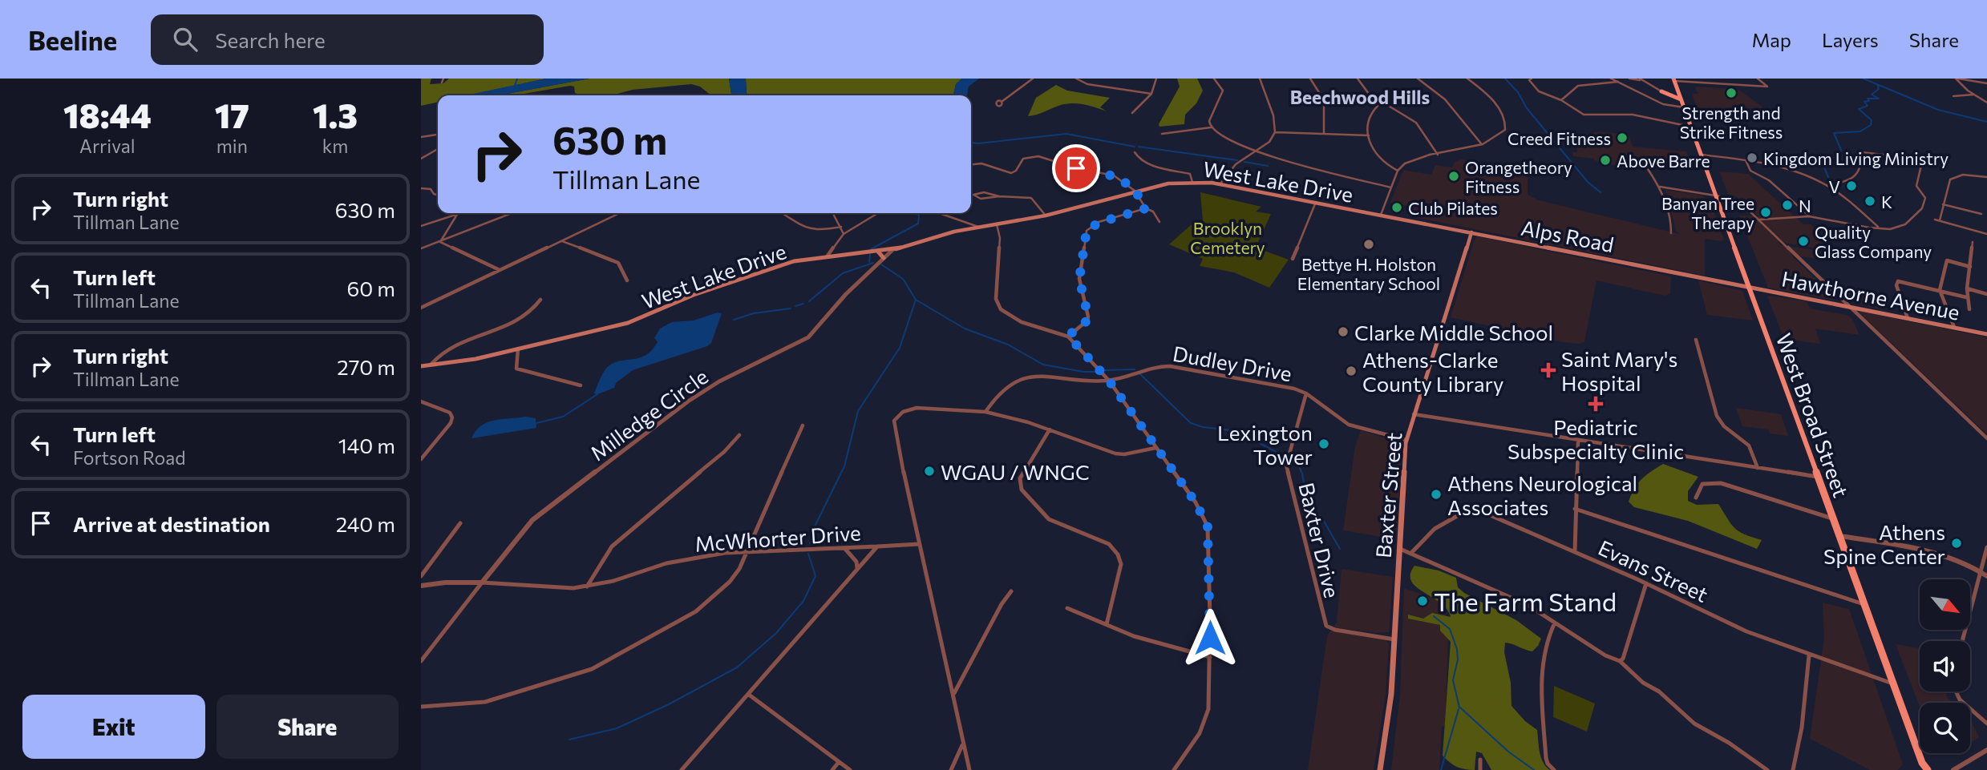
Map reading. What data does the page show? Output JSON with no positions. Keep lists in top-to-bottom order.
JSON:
{
  "streets": {
    "main road": [
      "West Lake Drive",
      "Alps Road",
      "Hawthorne Avenue",
      "West Broad Street",
      "Baxter Street"
    ],
    "street": [
      "Dudley Drive",
      "Milledge Circle",
      "McWhorter Drive",
      "Baxter Drive",
      "Evans Street"
    ]
  },
  "crossings": [
    ["West Lake Drive", "Alps Road"],
    ["West Lake Drive", "Milledge Circle"],
    ["Alps Road", "Hawthorne Avenue"],
    ["Alps Road", "West Broad Street"],
    ["Alps Road", "Baxter Street"],
    ["Hawthorne Avenue", "West Broad Street"],
    ["Dudley Drive", "Baxter Street"],
    ["Dudley Drive", "Baxter Drive"],
    ["Milledge Circle", "McWhorter Drive"],
    ["West Broad Street", "Evans Street"],
    ["Baxter Street", "Baxter Drive"]
  ],
  "districts": ["Beechwood Hills"],
  "parks": ["Brooklyn Cemetery"],
  "places": {
    "other": [
      "Strength and Strike Fitness",
      "Creed Fitness",
      "Kingdom Living Ministry",
      "Above Barre",
      "Orangetheory Fitness",
      "V",
      "K",
      "N",
      "Club Pilates",
      "Banyan Tree Therapy",
      "Quality Glass Company",
      "Bettye H. Holston Elementary School",
      "Clarke Middle School",
      "Athens-Clarke County Library",
      "Lexington Tower",
      "WGAU / WNGC",
      "Athens Neurological Associates",
      "Athens Spine Center",
      "The Farm Stand"
    ],
    "health": ["Saint Mary's Hospital", "Pediatric Subspecialty Clinic"]
  },
  "north": "bottom right",
  "page": {
    "header": "Beeline",
    "search": "Search here",
    "nav": ["Map", "Layers", "Share"],
    "eta": [
      "18:44",
      "Arrival",
      "17",
      "min",
      "1.3",
      "km"
    ],
    "turn": ["630 m", "Tillman Lane"],
    "list": [
      {
        "name": "Turn right",
        "note": "Tillman Lane",
        "value": "630 m"
      },
      {
        "name": "Turn left",
        "note": "Tillman Lane",
        "value": "60 m"
      },
      {
        "name": "Turn right",
        "note": "Tillman Lane",
        "value": "270 m"
      },
      {
        "name": "Turn left",
        "note": "Fortson Road",
        "value": "140 m"
      },
      {
        "name": "Arrive at destination",
        "value": "240 m"
      }
    ],
    "buttons": ["Exit", "Share"]
  }
}
